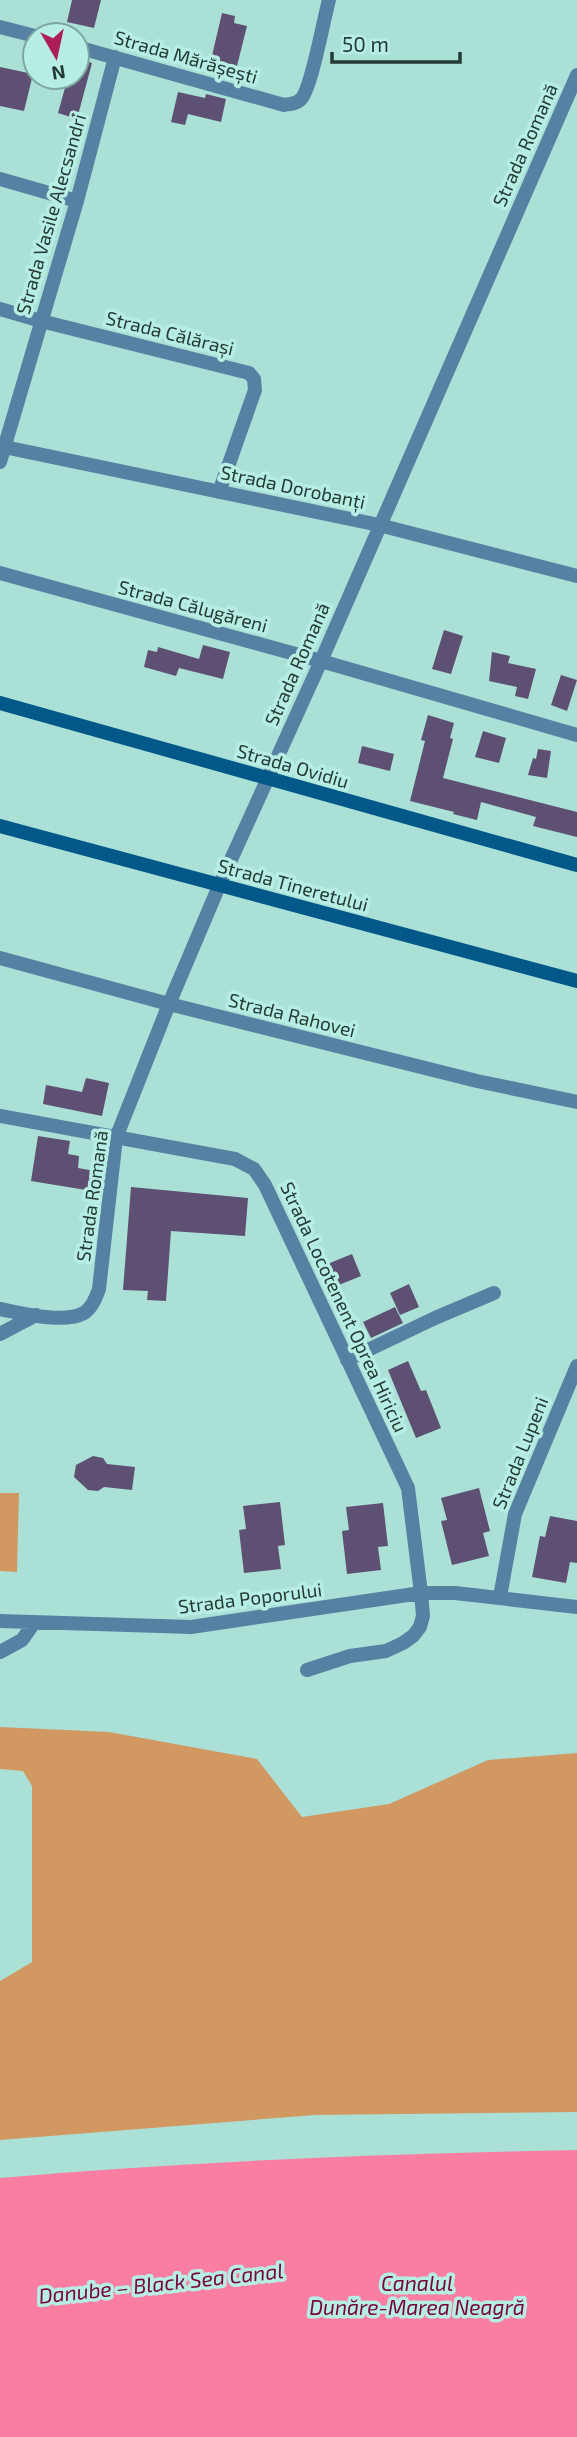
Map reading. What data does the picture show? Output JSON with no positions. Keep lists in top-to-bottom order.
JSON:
{
  "streets": {
    "main road": ["Strada Ovidiu", "Strada Tineretului"],
    "street": [
      "Strada Mărășești",
      "Strada Romană",
      "Strada Vasile Alecsandri",
      "Strada Călărași",
      "Strada Dorobanți",
      "Strada Călugăreni",
      "Strada Rahovei",
      "Strada Locotenent Oprea Hiriciu",
      "Strada Lupeni",
      "Strada Poporului"
    ]
  },
  "crossings": [
    ["Strada Mărășești", "Strada Vasile Alecsandri"],
    ["Strada Romană", "Strada Dorobanți"],
    ["Strada Romană", "Strada Călugăreni"],
    ["Strada Romană", "Strada Ovidiu"],
    ["Strada Romană", "Strada Tineretului"],
    ["Strada Romană", "Strada Rahovei"],
    ["Strada Romană", "Strada Locotenent Oprea Hiriciu"],
    ["Strada Vasile Alecsandri", "Strada Călărași"],
    ["Strada Vasile Alecsandri", "Strada Dorobanți"],
    ["Strada Călărași", "Strada Dorobanți"],
    ["Strada Locotenent Oprea Hiriciu", "Strada Poporului"],
    ["Strada Lupeni", "Strada Poporului"]
  ],
  "water": ["Danube – Black Sea Canal", "Canalul Dunăre-Marea Neagră"],
  "scale_bar": "50 m",
  "north": "bottom"
}
